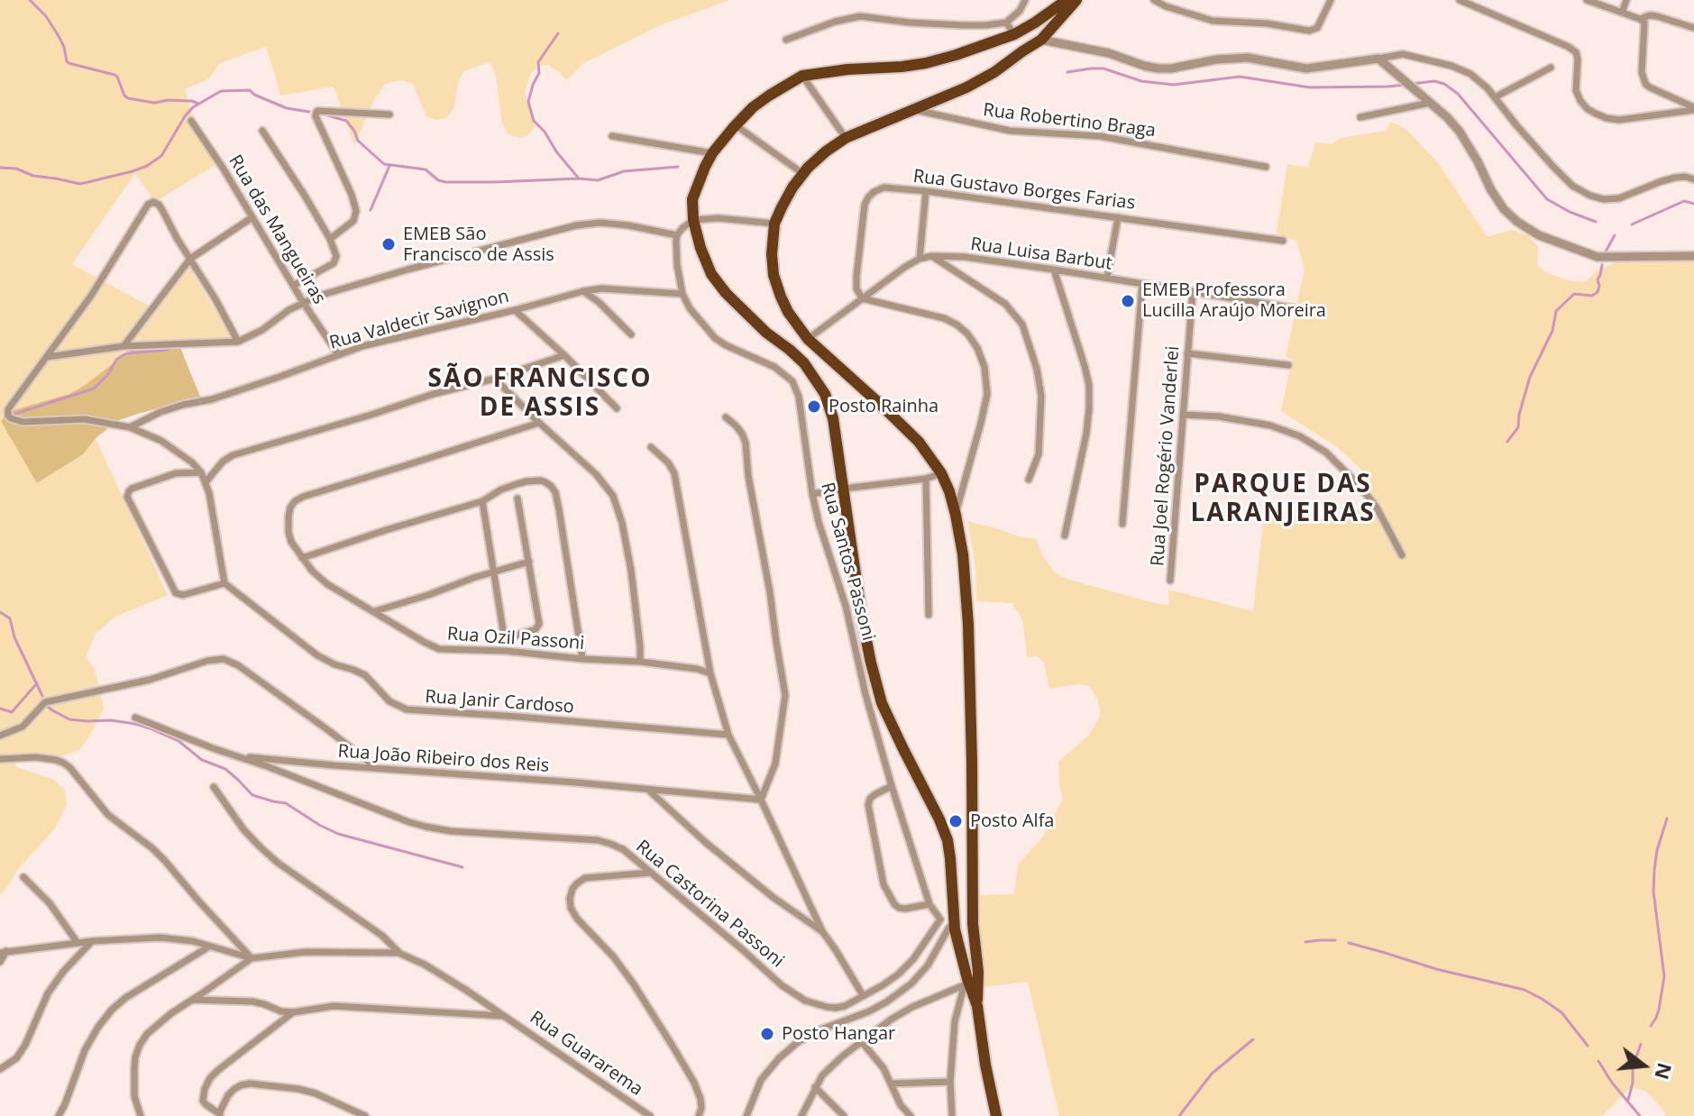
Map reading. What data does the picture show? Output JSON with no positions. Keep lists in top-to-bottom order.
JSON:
{
  "streets": {
    "street": [
      "Rua Robertino Braga",
      "Rua Gustavo Borges Farias",
      "Rua das Mangueiras",
      "Rua Luisa Barbut",
      "Rua Valdecir Savignon",
      "Rua Joel Rogério Vanderlei",
      "Rua Santos Passoni",
      "Rua Ozil Passoni",
      "Rua Janir Cardoso",
      "Rua João Ribeiro dos Reis",
      "Rua Castorina Passoni",
      "Rua Guararema"
    ]
  },
  "crossings": [
    ["Rua Gustavo Borges Farias", "Rua Luisa Barbut"],
    ["Rua das Mangueiras", "Rua Valdecir Savignon"],
    ["Rua Luisa Barbut", "Rua Joel Rogério Vanderlei"],
    ["Rua Valdecir Savignon", "Rua Santos Passoni"],
    ["Rua Santos Passoni", "Rua Castorina Passoni"],
    ["Rua João Ribeiro dos Reis", "Rua Castorina Passoni"]
  ],
  "districts": ["SÃO FRANCISCO DE ASSIS", "PARQUE DAS LARANJEIRAS"],
  "places": [
    "EMEB São Francisco de Assis",
    "EMEB Professora Lucilla Araújo Moreira",
    "Posto Rainha",
    "Posto Alfa",
    "Posto Hangar"
  ],
  "north": "right"
}
